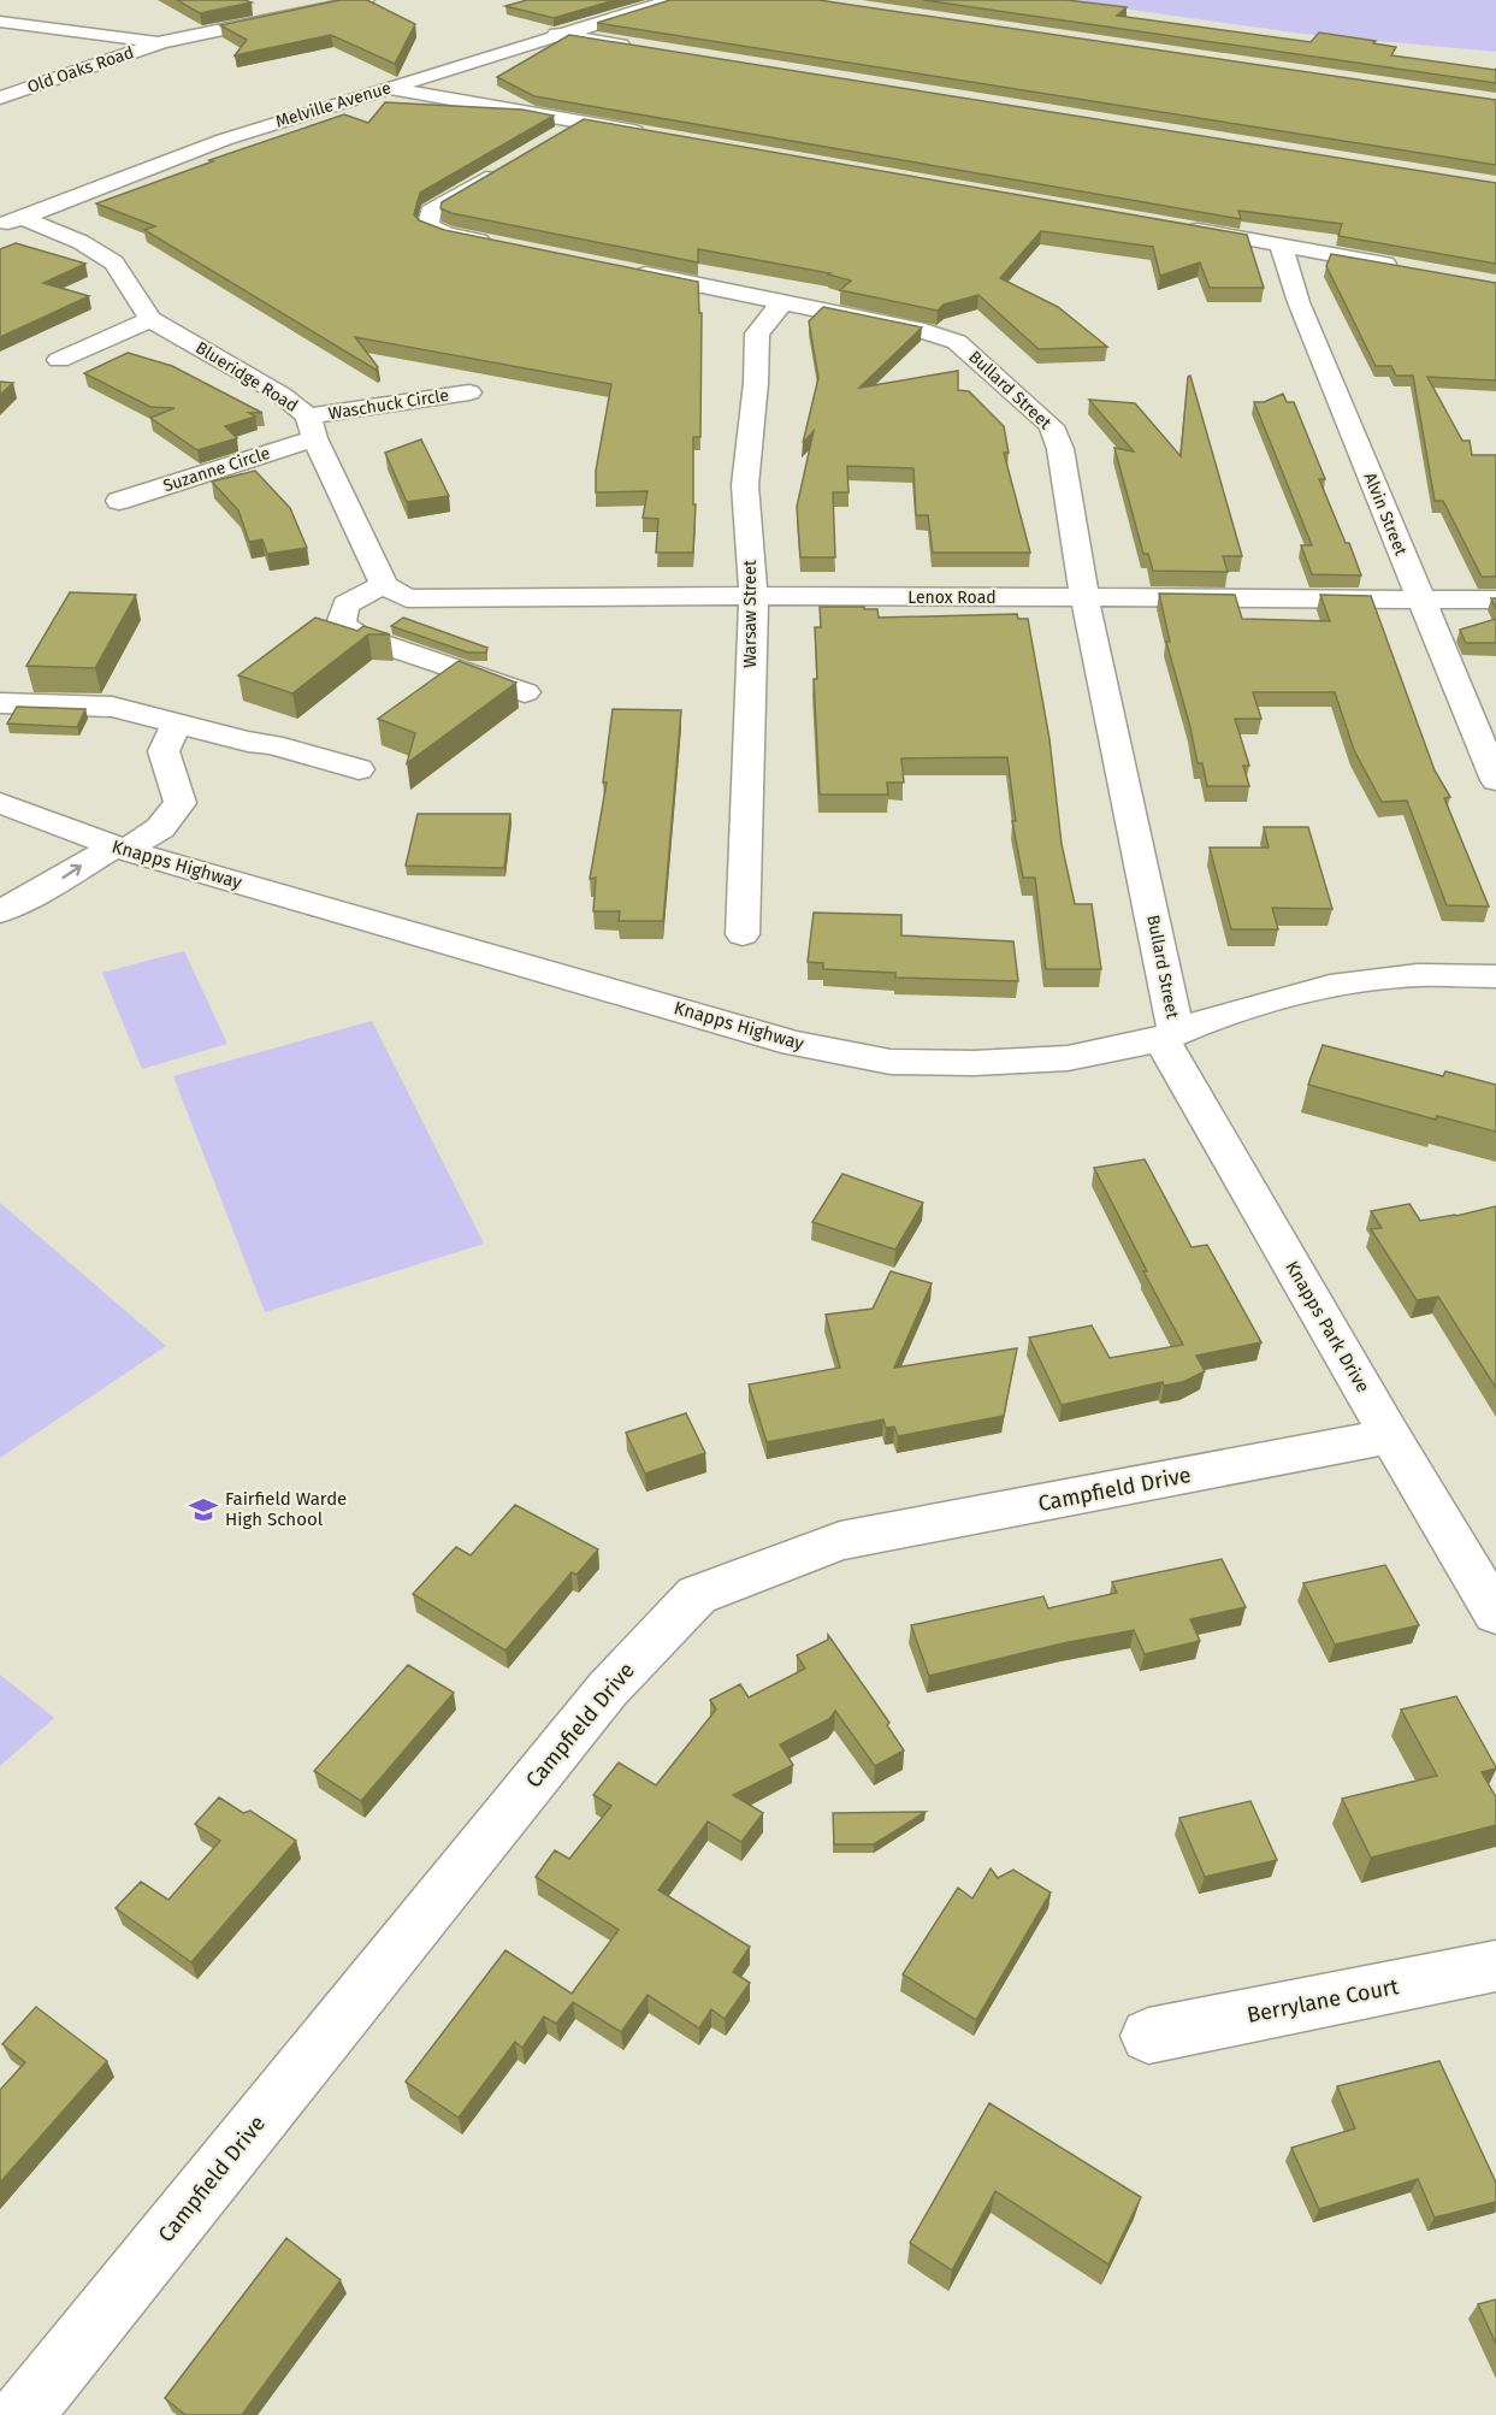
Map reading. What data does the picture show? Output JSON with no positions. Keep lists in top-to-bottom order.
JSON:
{
  "streets": {
    "street": [
      "Old Oaks Road",
      "Melville Avenue",
      "Blueridge Road",
      "Bullard Street",
      "Waschuck Circle",
      "Suzanne Circle",
      "Alvin Street",
      "Lenox Road",
      "Warsaw Street",
      "Knapps Highway",
      "Knapps Park Drive",
      "Campfield Drive",
      "Berrylane Court"
    ]
  },
  "crossings": [
    ["Melville Avenue", "Blueridge Road"],
    ["Blueridge Road", "Waschuck Circle"],
    ["Blueridge Road", "Suzanne Circle"],
    ["Blueridge Road", "Lenox Road"],
    ["Bullard Street", "Lenox Road"],
    ["Bullard Street", "Warsaw Street"],
    ["Bullard Street", "Knapps Highway"],
    ["Bullard Street", "Knapps Park Drive"],
    ["Waschuck Circle", "Suzanne Circle"],
    ["Alvin Street", "Lenox Road"],
    ["Lenox Road", "Warsaw Street"],
    ["Knapps Highway", "Knapps Park Drive"],
    ["Knapps Park Drive", "Campfield Drive"]
  ],
  "places": {
    "school or university": ["Fairfield Warde High School"]
  }
}
